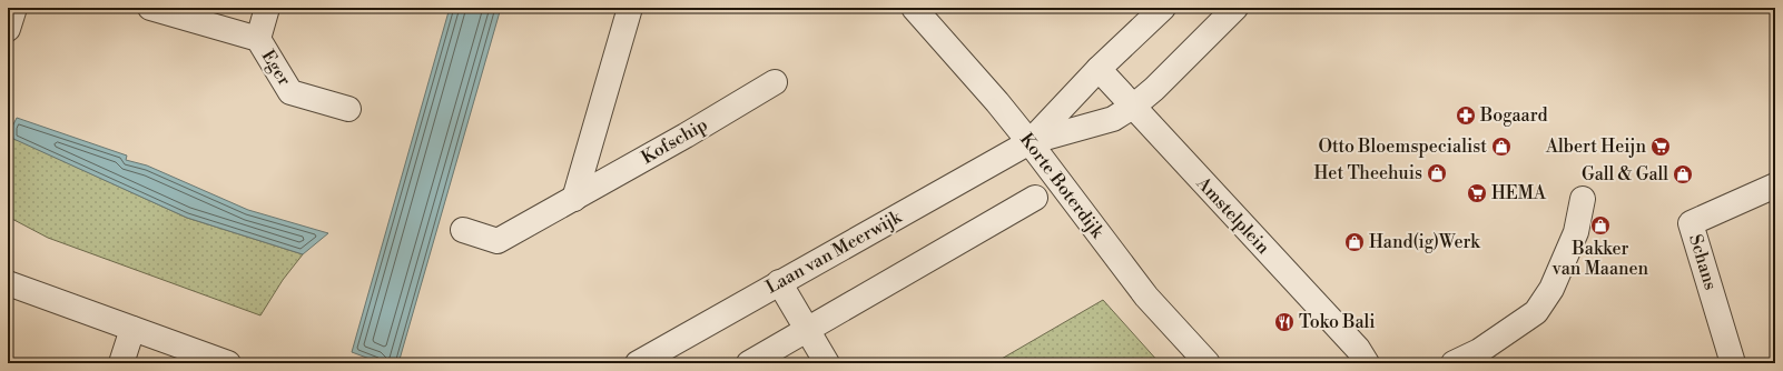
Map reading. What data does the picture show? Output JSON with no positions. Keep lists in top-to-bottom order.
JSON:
{
  "streets": {
    "street": [
      "Eger",
      "Kofschip",
      "Korte Boterdijk",
      "Amstelplein",
      "Laan van Meerwijk",
      "Schans"
    ]
  },
  "crossings": [
    ["Korte Boterdijk", "Laan van Meerwijk"],
    ["Amstelplein", "Laan van Meerwijk"]
  ],
  "places": {
    "pharmacy": ["Bogaard"],
    "shop": [
      "Otto Bloemspecialist",
      "Het Theehuis",
      "Gall & Gall",
      "Bakker van Maanen",
      "Hand(ig)Werk"
    ],
    "supermarket": ["Albert Heijn", "HEMA"],
    "restaurant": ["Toko Bali"]
  }
}
